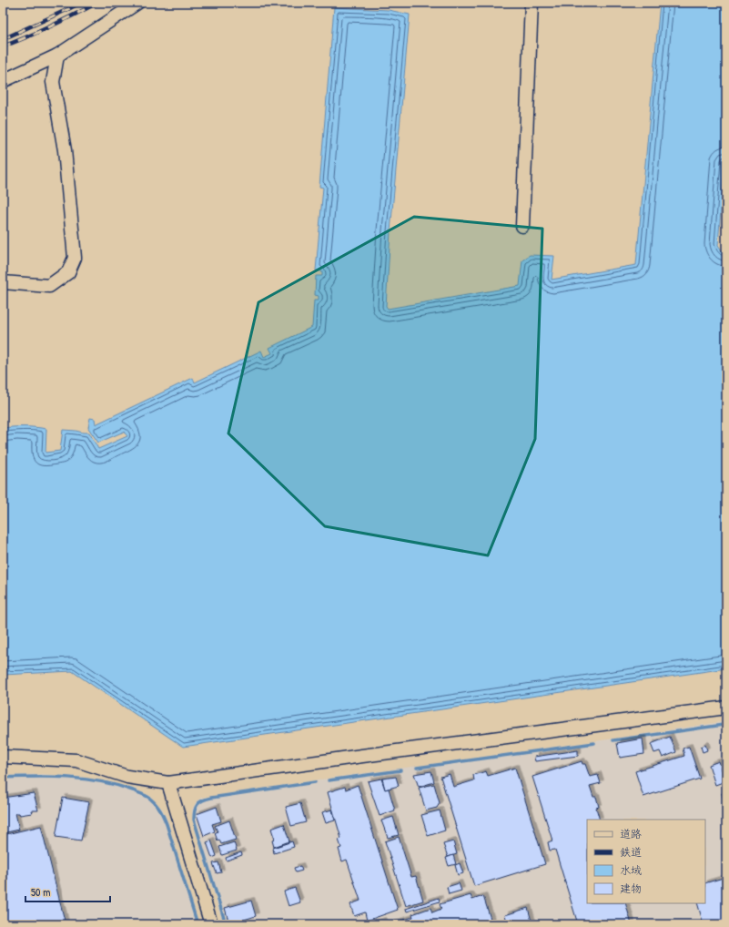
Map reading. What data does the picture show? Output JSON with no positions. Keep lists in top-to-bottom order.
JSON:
{
  "legend": [
    "道路",
    "鉄道",
    "水域",
    "建物"
  ],
  "scale_bar": "50 m"
}
